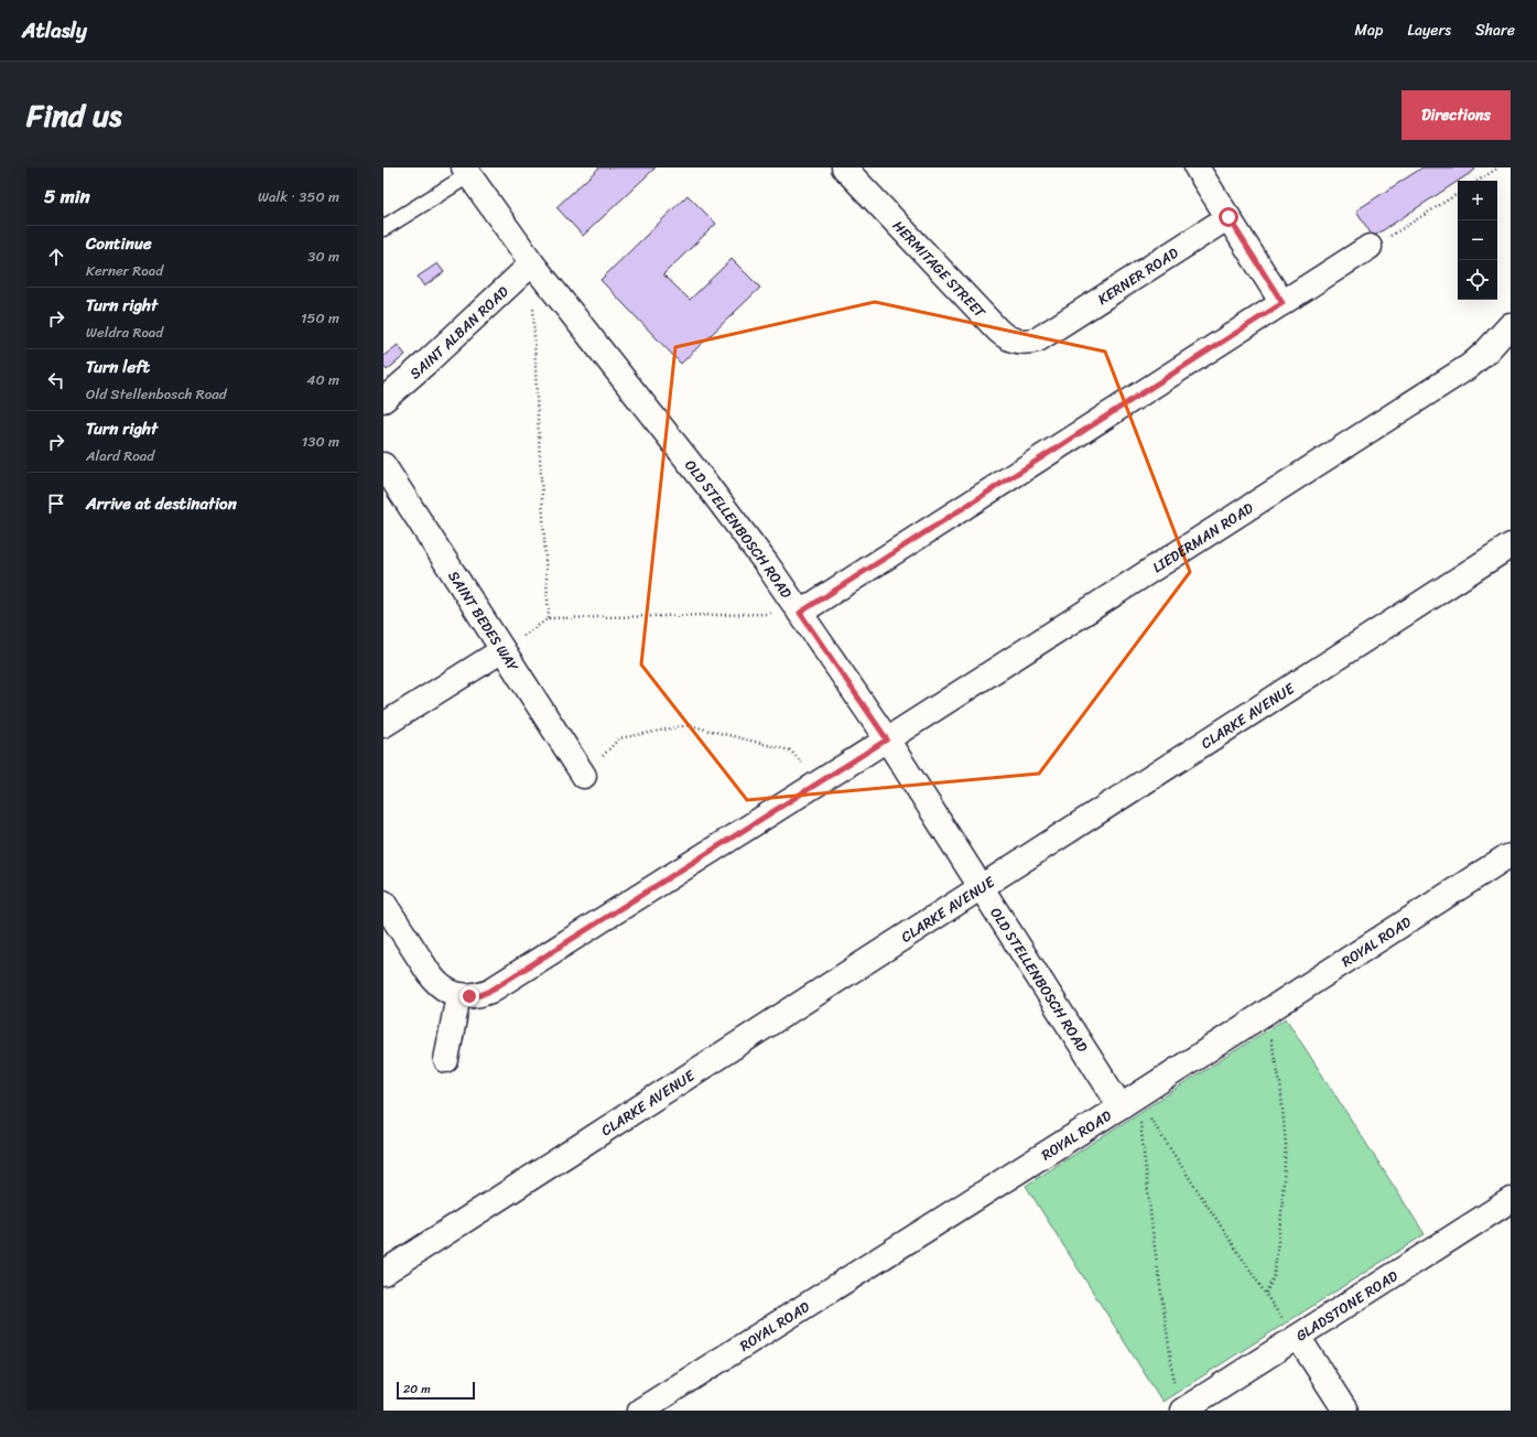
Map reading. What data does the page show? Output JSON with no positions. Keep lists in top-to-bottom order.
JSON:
{
  "streets": {
    "street": [
      "HERMITAGE STREET",
      "KERNER ROAD",
      "SAINT ALBAN ROAD",
      "OLD STELLENBOSCH ROAD",
      "LIEDERMAN ROAD",
      "SAINT BEDES WAY",
      "CLARKE AVENUE",
      "ROYAL ROAD",
      "GLADSTONE ROAD"
    ]
  },
  "crossings": [
    ["HERMITAGE STREET", "KERNER ROAD"],
    ["SAINT ALBAN ROAD", "OLD STELLENBOSCH ROAD"],
    ["OLD STELLENBOSCH ROAD", "LIEDERMAN ROAD"],
    ["OLD STELLENBOSCH ROAD", "CLARKE AVENUE"],
    ["OLD STELLENBOSCH ROAD", "ROYAL ROAD"]
  ],
  "scale_bar": "20 m",
  "page": {
    "header": "Atlasly",
    "nav": ["Map", "Layers", "Share"],
    "title": "Find us",
    "buttons": "Directions",
    "heading": ["5 min", "Walk · 350 m"],
    "map_buttons": ["+", "−"],
    "list": [
      ["Continue", "Kerner Road", "30 m"],
      ["Turn right", "Weldra Road", "150 m"],
      ["Turn left", "Old Stellenbosch Road", "40 m"],
      ["Turn right", "Alard Road", "130 m"],
      "Arrive at destination"
    ],
    "scale": "20 m"
  }
}
